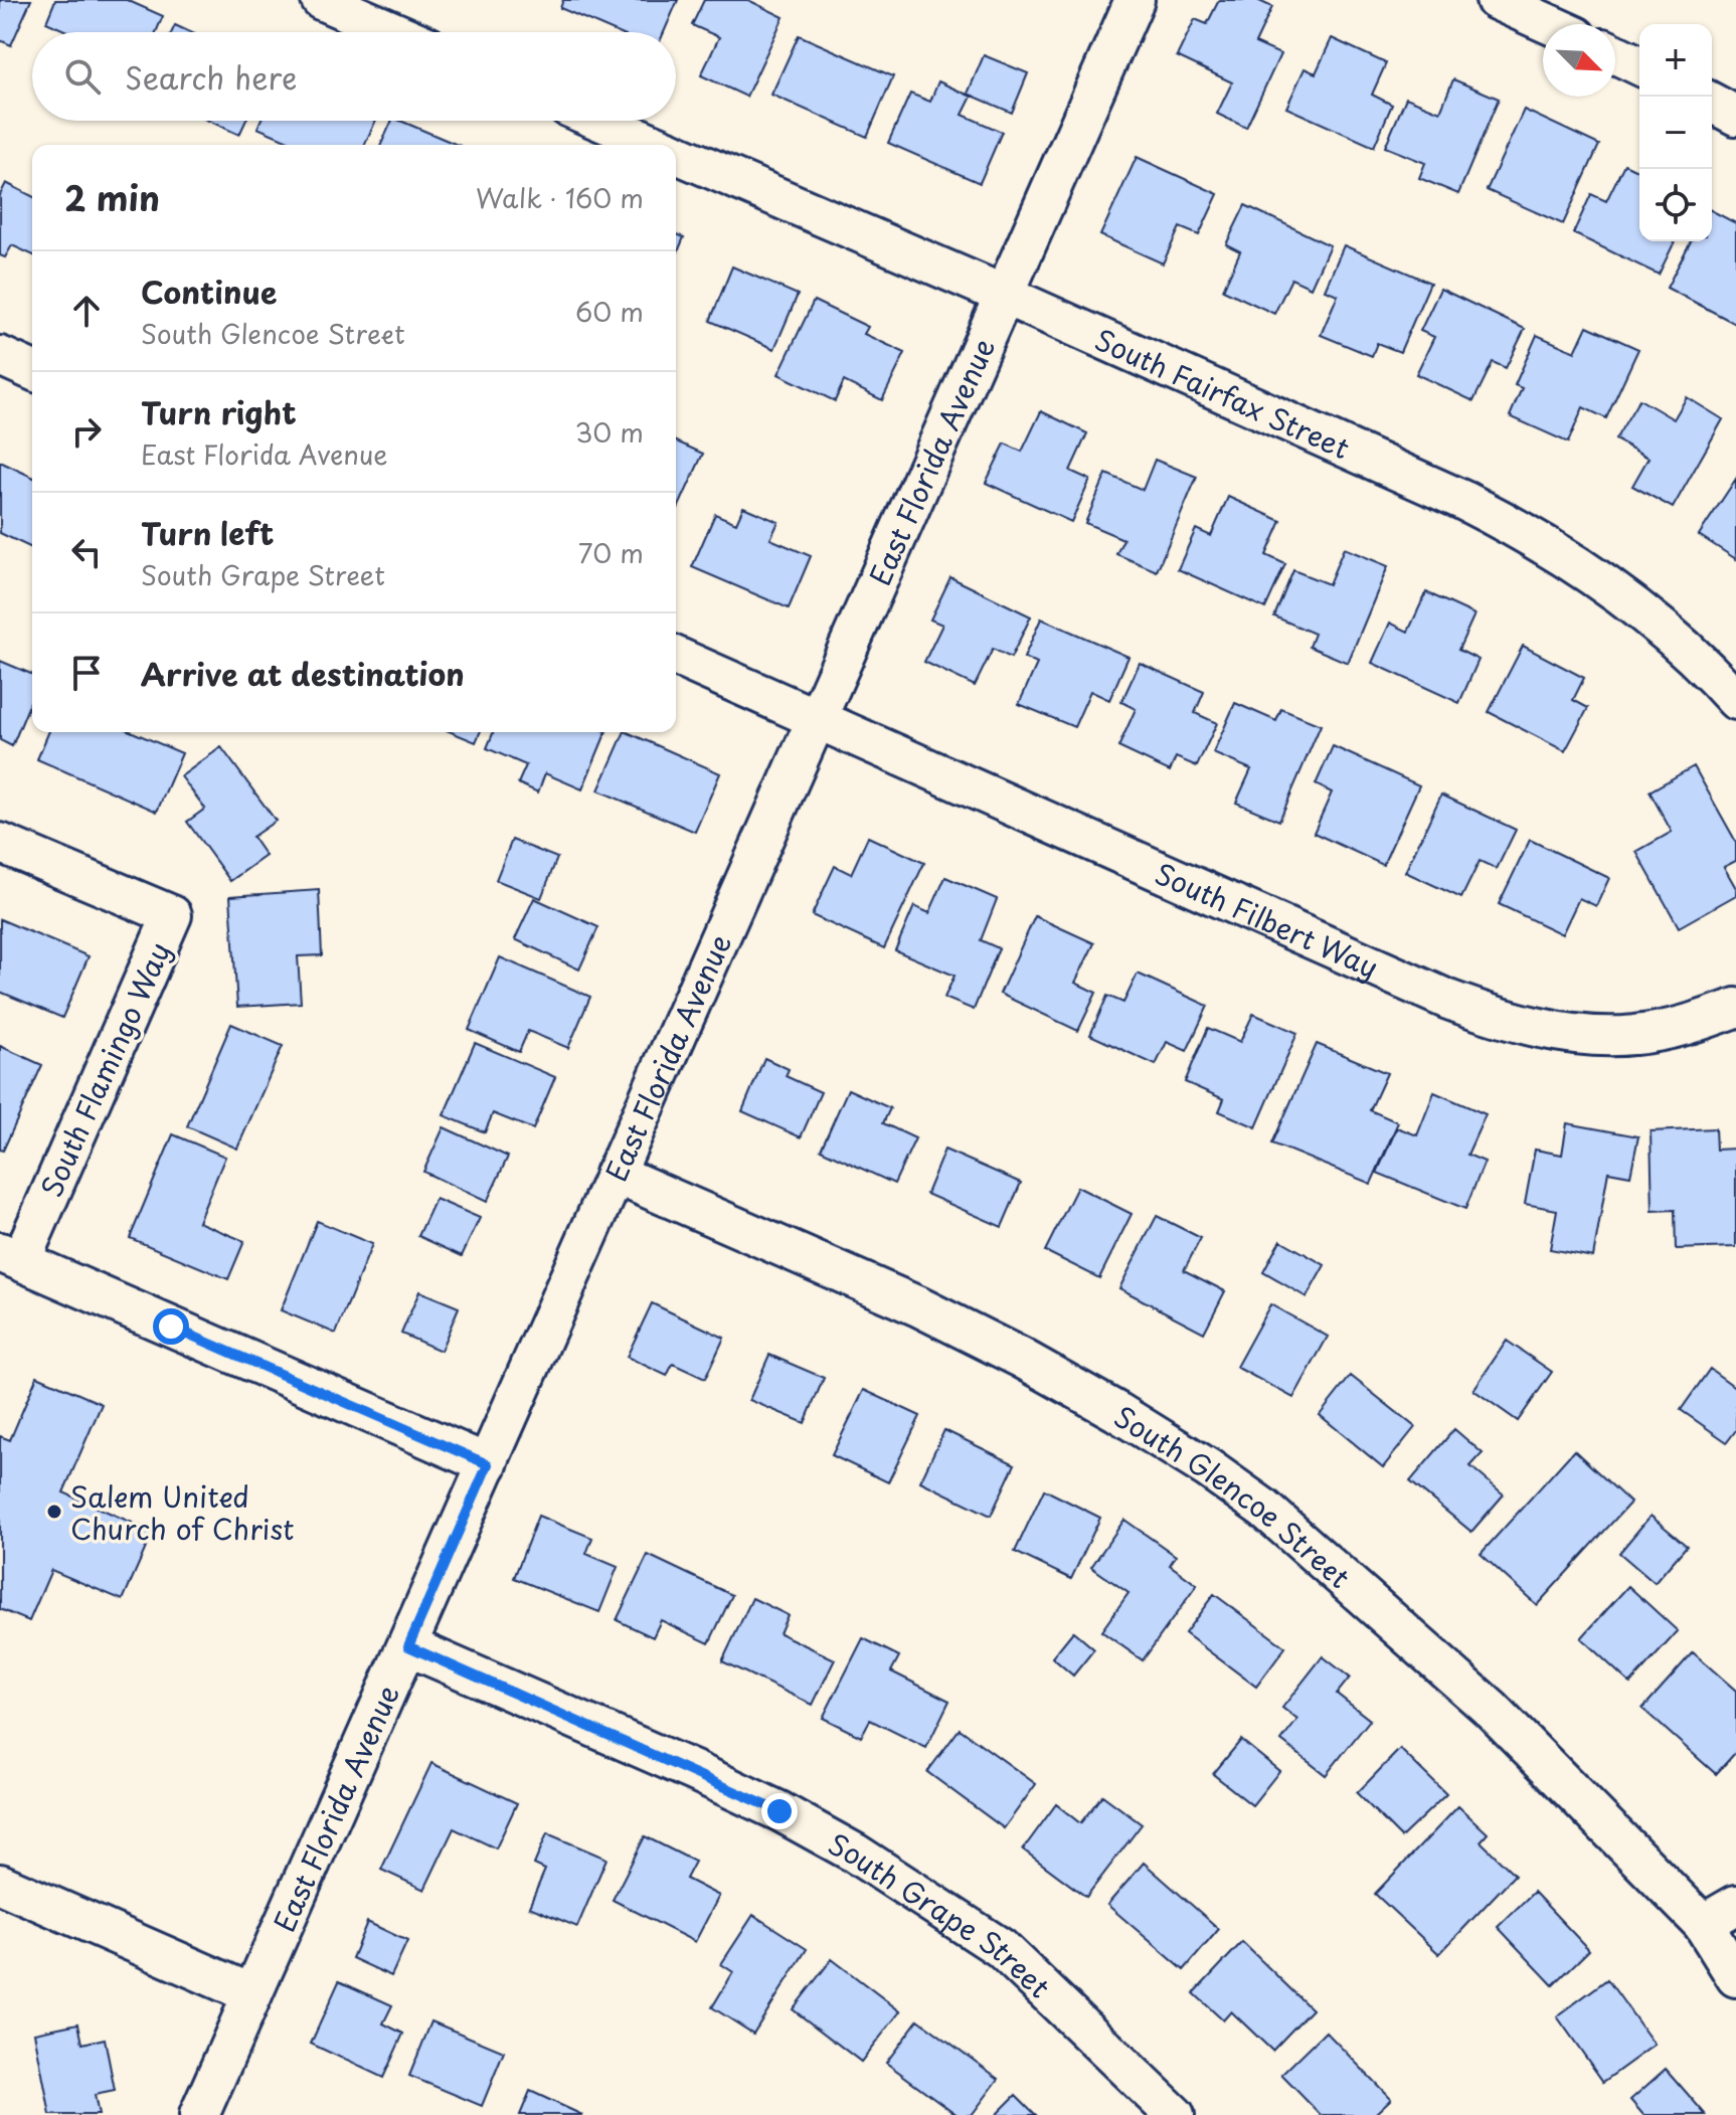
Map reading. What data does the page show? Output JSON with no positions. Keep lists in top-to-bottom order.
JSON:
{
  "streets": {
    "street": [
      "South Fairfax Street",
      "East Florida Avenue",
      "South Filbert Way",
      "South Flamingo Way",
      "South Glencoe Street",
      "South Grape Street"
    ]
  },
  "crossings": [
    ["South Fairfax Street", "East Florida Avenue"],
    ["East Florida Avenue", "South Filbert Way"],
    ["East Florida Avenue", "South Glencoe Street"],
    ["East Florida Avenue", "South Grape Street"]
  ],
  "places": ["Salem United Church of Christ"],
  "north": "bottom right",
  "page": {
    "map_buttons": ["+", "−"],
    "search": "Search here",
    "heading": ["2 min", "Walk · 160 m"],
    "list": [
      ["Continue", "South Glencoe Street", "60 m"],
      ["Turn right", "East Florida Avenue", "30 m"],
      ["Turn left", "South Grape Street", "70 m"],
      "Arrive at destination"
    ]
  }
}
